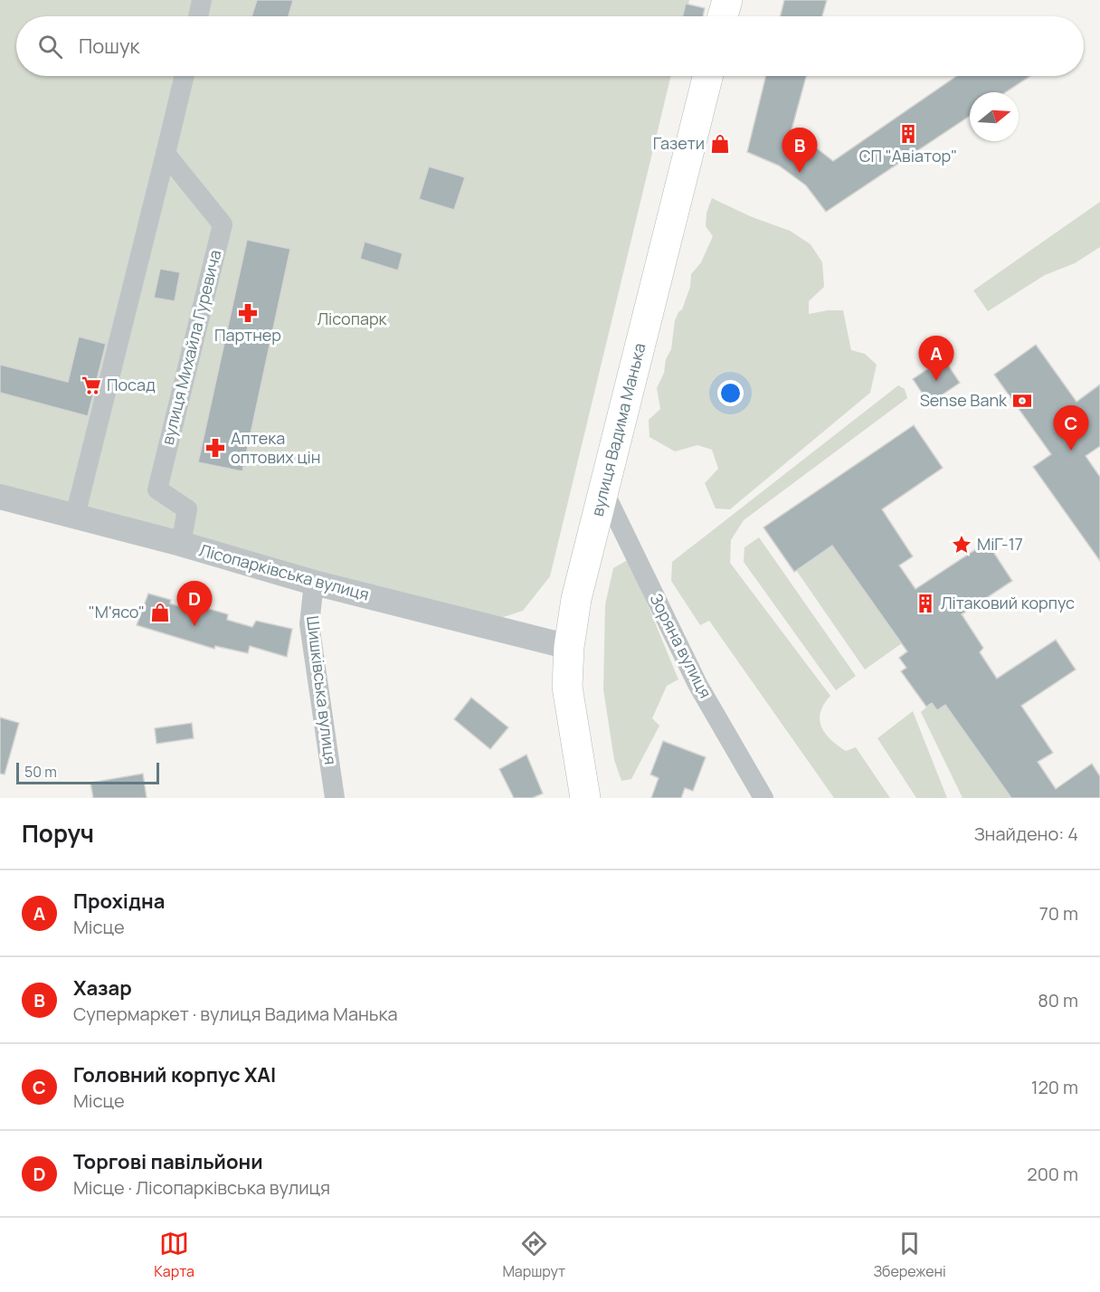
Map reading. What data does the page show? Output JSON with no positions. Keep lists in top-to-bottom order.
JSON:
{
  "streets": {
    "main road": ["вулиця Вадима Манька"],
    "street": [
      "вулиця Михайла Гуревича",
      "Лісопарківська вулиця",
      "Зоряна вулиця",
      "Шишківська вулиця"
    ]
  },
  "crossings": [
    ["вулиця Михайла Гуревича", "Лісопарківська вулиця"],
    ["вулиця Вадима Манька", "Лісопарківська вулиця"],
    ["вулиця Вадима Манька", "Зоряна вулиця"],
    ["Лісопарківська вулиця", "Шишківська вулиця"]
  ],
  "parks": ["Лісопарк"],
  "places": {
    "building": ["СП \"Авіатор\"", "Літаковий корпус"],
    "shop": ["Газети", "\"М'ясо\""],
    "pharmacy": ["Партнер", "Аптека оптових цін"],
    "supermarket": ["Посад"],
    "bank": ["Sense Bank"],
    "place": ["МіГ-17"]
  },
  "scale_bar": "50 m",
  "north": "right",
  "page": {
    "search": "Пошук",
    "pins": [
      "B",
      "A",
      "C",
      "D"
    ],
    "scale": "50 m",
    "heading": ["Поруч", "Знайдено: 4"],
    "list": [
      {
        "mark": "A",
        "name": "Прохідна",
        "note": "Місце",
        "value": "70 m"
      },
      {
        "mark": "B",
        "name": "Хазар",
        "note": "Супермаркет · вулиця Вадима Манька",
        "value": "80 m"
      },
      {
        "mark": "C",
        "name": "Головний корпус ХАІ",
        "note": "Місце",
        "value": "120 m"
      },
      {
        "mark": "D",
        "name": "Торгові павільйони",
        "note": "Місце · Лісопарківська вулиця",
        "value": "200 m"
      }
    ],
    "nav": ["Карта", "Маршрут", "Збережені"]
  }
}
